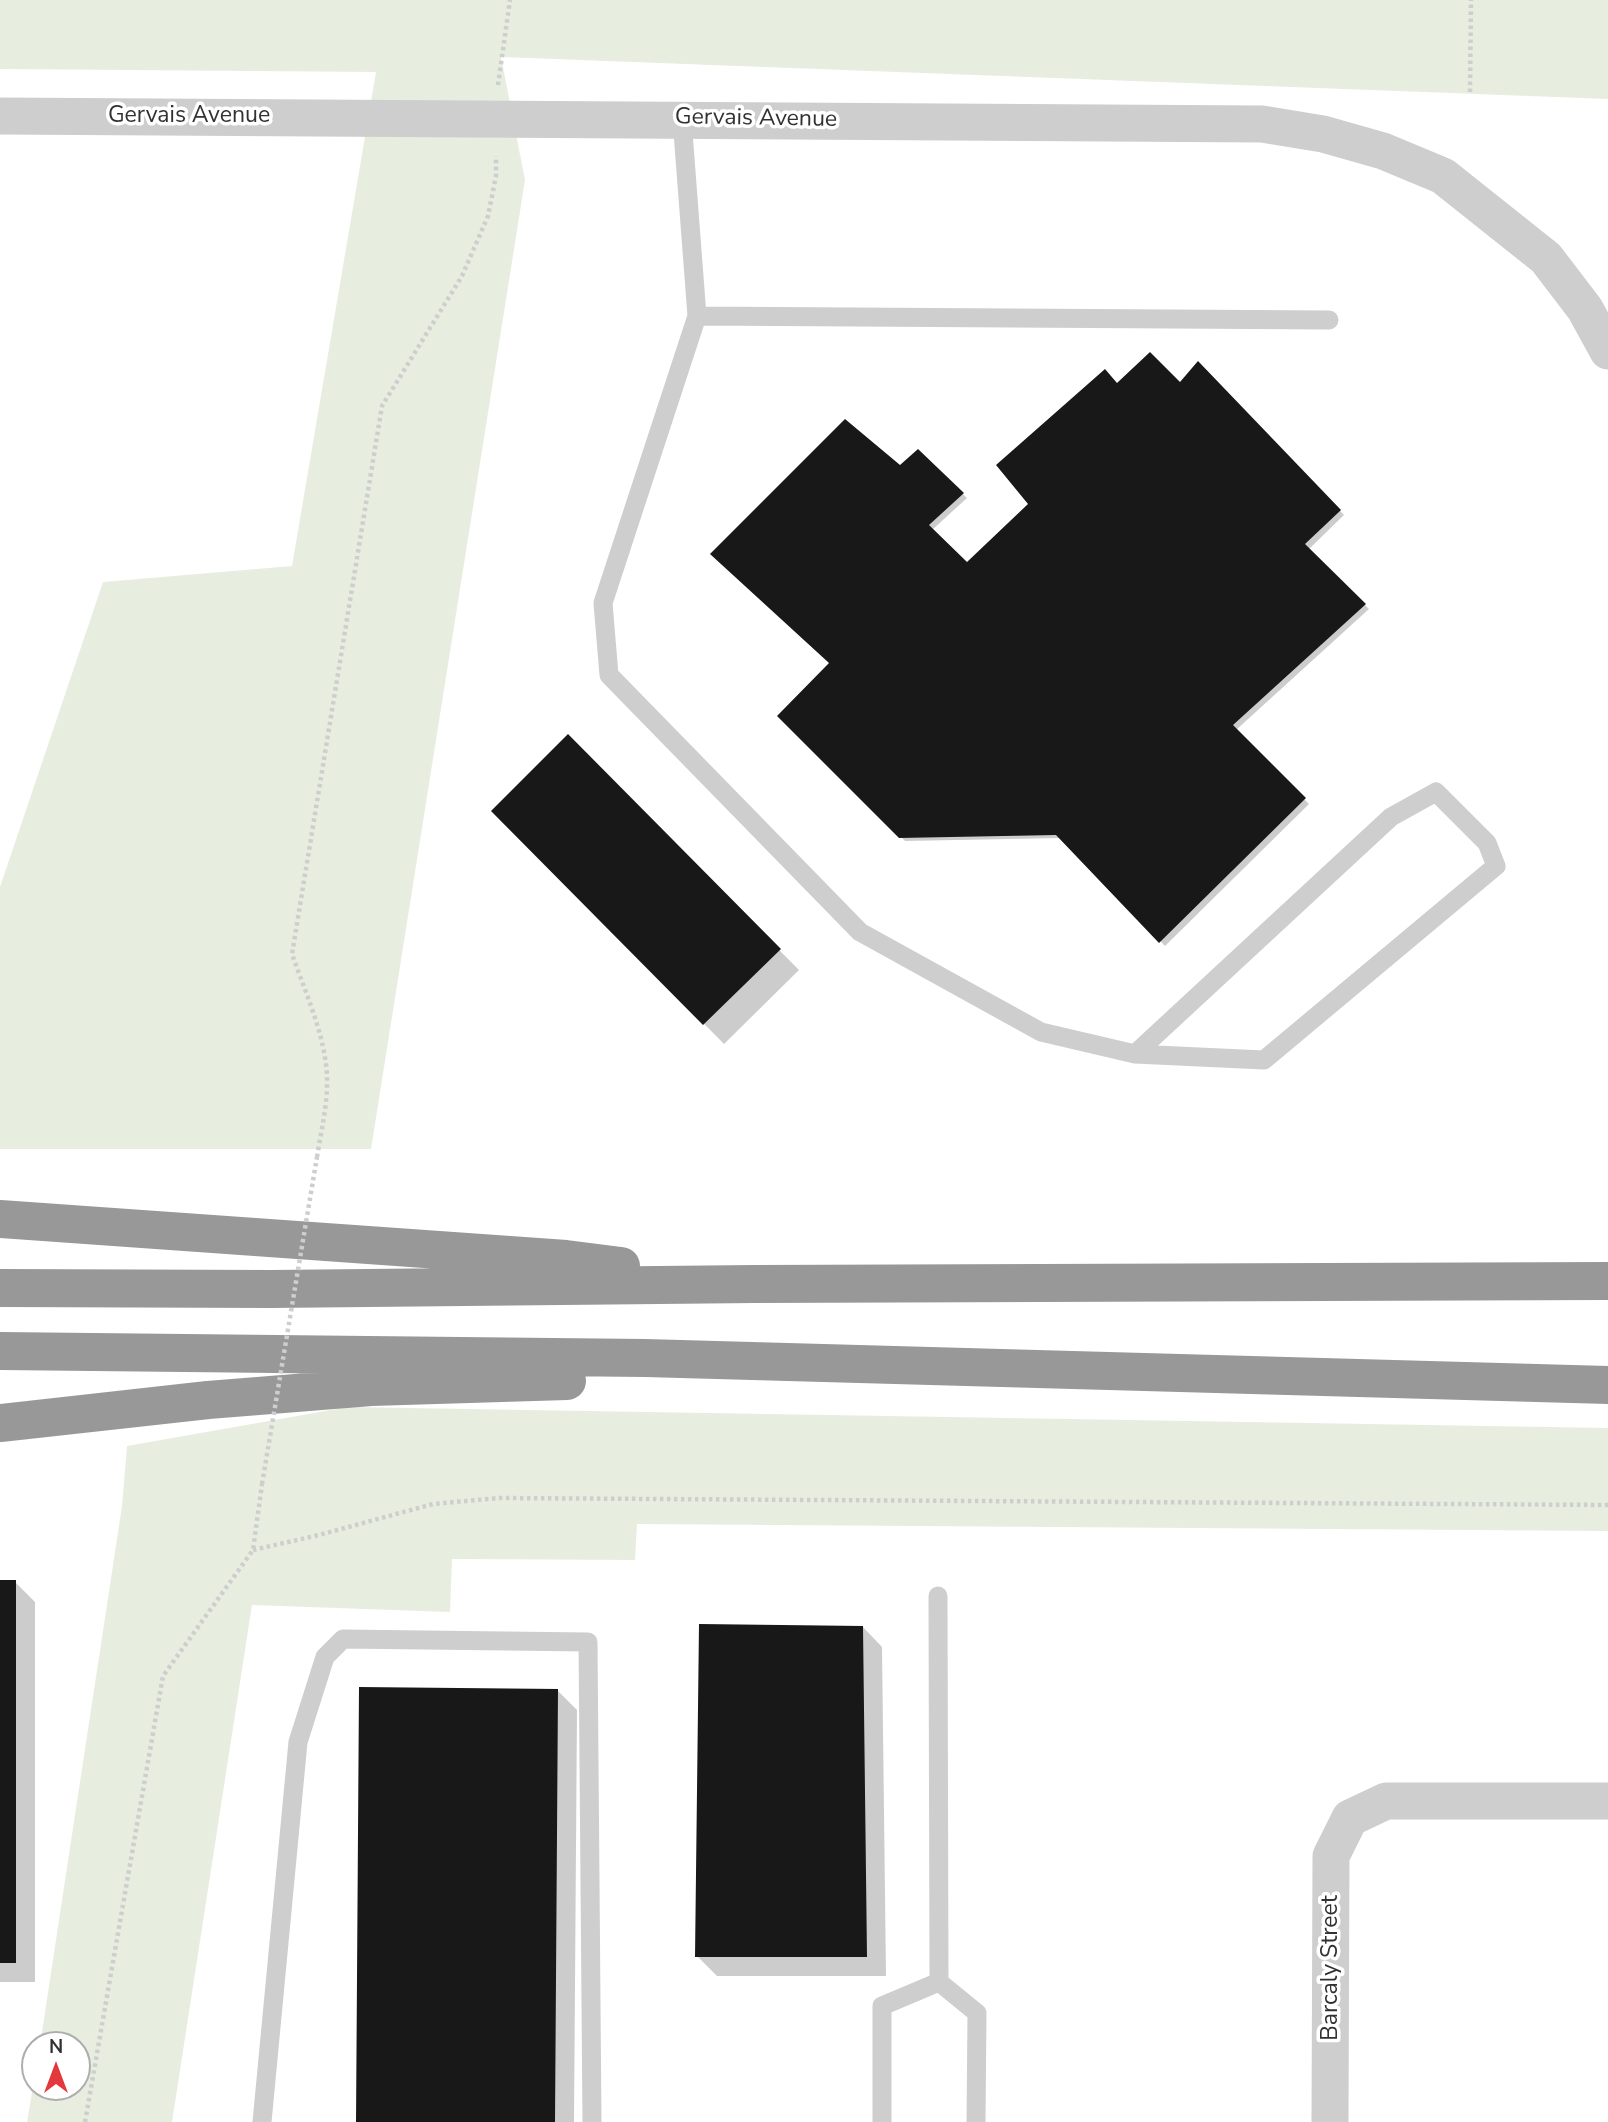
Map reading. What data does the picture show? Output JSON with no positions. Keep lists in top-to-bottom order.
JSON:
{
  "streets": {
    "street": ["Gervais Avenue", "Barcaly Street"]
  },
  "north": "top"
}
